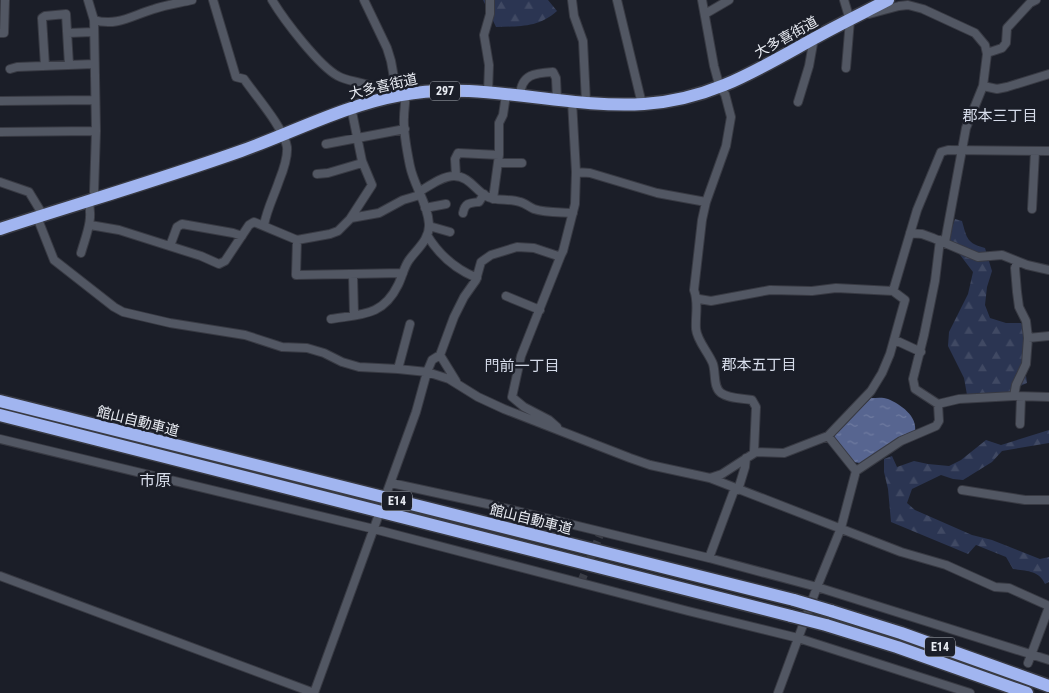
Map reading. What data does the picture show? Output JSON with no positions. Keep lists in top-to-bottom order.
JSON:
{
  "streets": {
    "highway": [
      "大多喜街道",
      "297",
      "館山自動車道",
      "E14"
    ]
  },
  "districts": [
    "郡本三丁目",
    "郡本五丁目",
    "門前一丁目",
    "市原"
  ]
}
